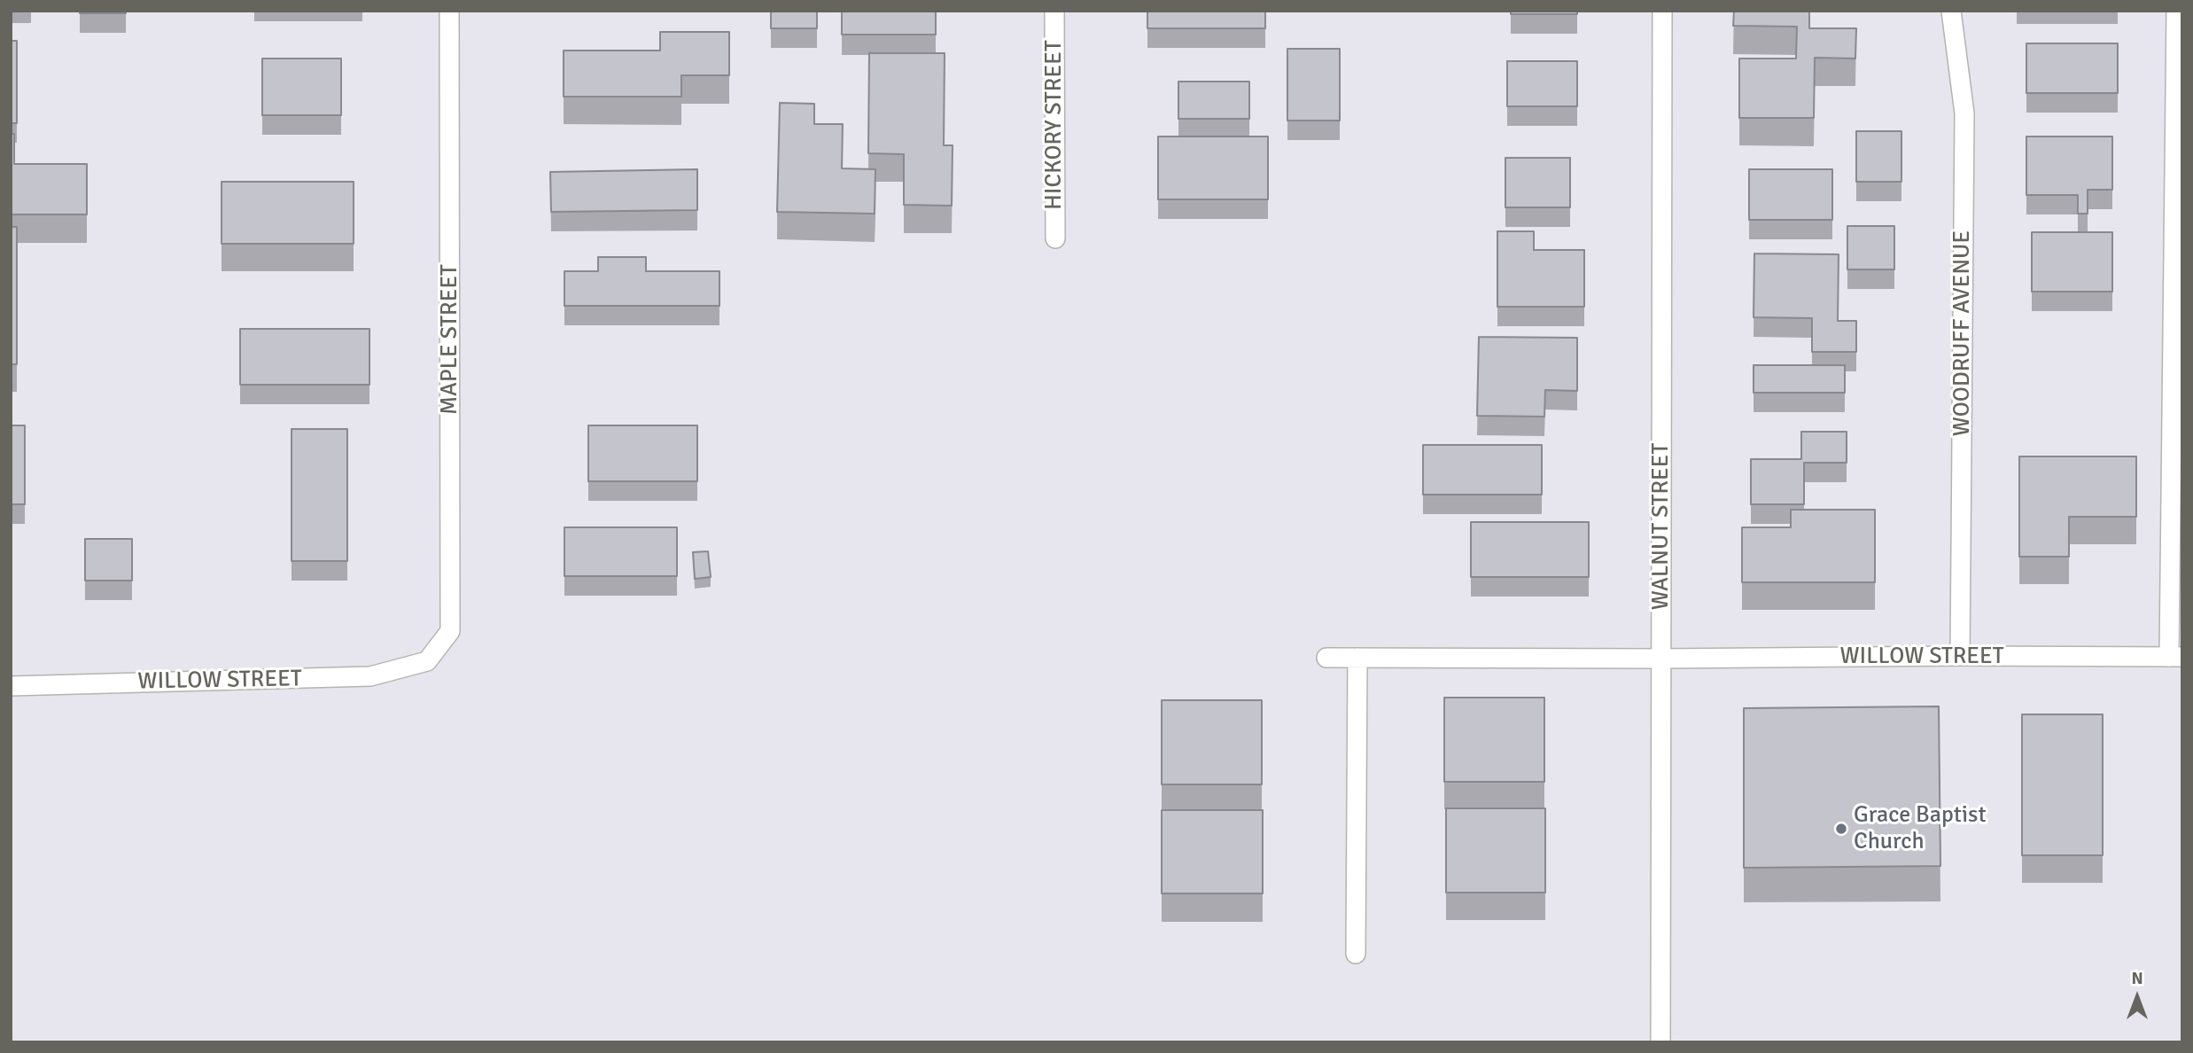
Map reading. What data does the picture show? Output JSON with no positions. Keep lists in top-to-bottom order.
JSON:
{
  "streets": {
    "street": [
      "HICKORY STREET",
      "WOODRUFF AVENUE",
      "MAPLE STREET",
      "WALNUT STREET",
      "WILLOW STREET"
    ]
  },
  "crossings": [
    ["WOODRUFF AVENUE", "WILLOW STREET"],
    ["MAPLE STREET", "WILLOW STREET"],
    ["WALNUT STREET", "WILLOW STREET"]
  ],
  "places": ["Grace Baptist Church"],
  "north": "top"
}
